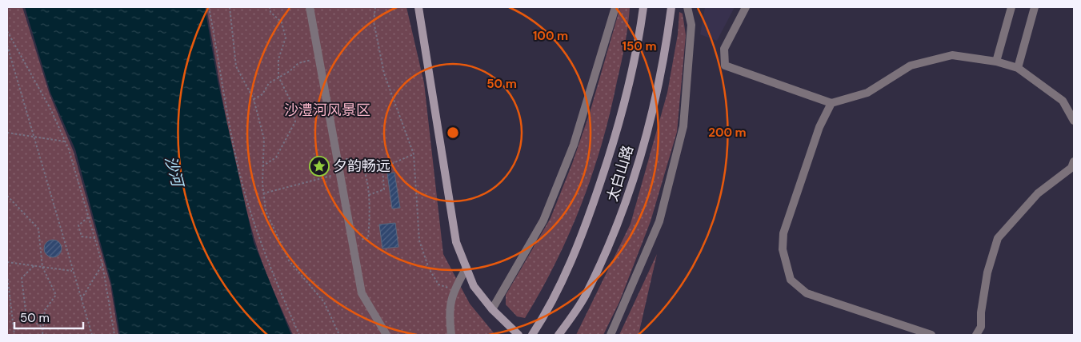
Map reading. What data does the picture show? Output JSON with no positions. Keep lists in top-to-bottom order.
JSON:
{
  "streets": {
    "main road": ["太白山路"]
  },
  "water": ["沙河"],
  "parks": ["沙澧河风景区"],
  "places": {
    "place": ["夕韵畅远"]
  },
  "scale_bar": "50 m",
  "rings": [
    "100 m",
    "150 m",
    "50 m",
    "200 m"
  ]
}
